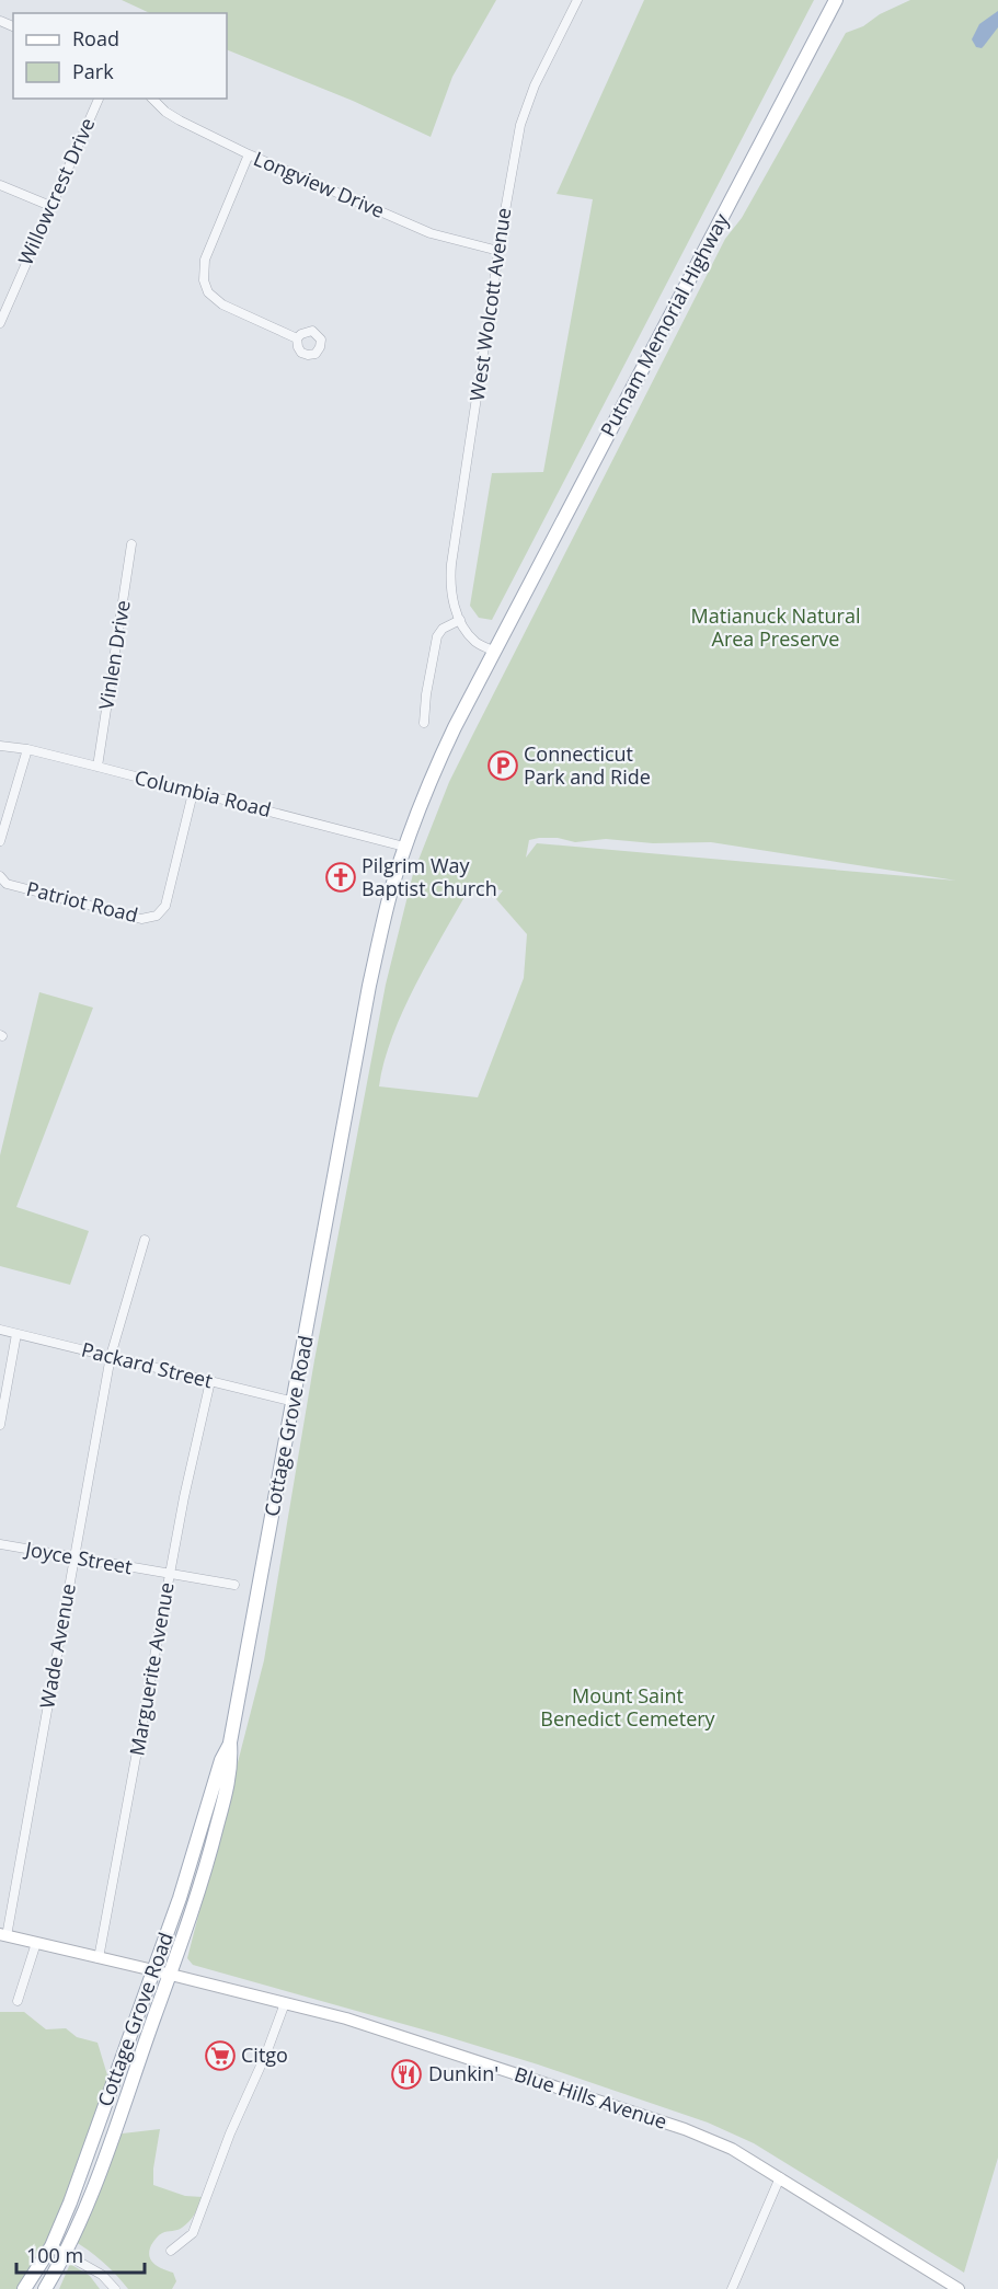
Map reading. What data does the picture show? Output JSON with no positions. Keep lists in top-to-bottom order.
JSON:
{
  "streets": {
    "main road": ["Putnam Memorial Highway", "Cottage Grove Road", "Blue Hills Avenue"],
    "street": [
      "Longview Drive",
      "Willowcrest Drive",
      "West Wolcott Avenue",
      "Vinlen Drive",
      "Columbia Road",
      "Patriot Road",
      "Packard Street",
      "Joyce Street",
      "Wade Avenue",
      "Marguerite Avenue"
    ]
  },
  "crossings": [
    ["Longview Drive", "West Wolcott Avenue"],
    ["West Wolcott Avenue", "Putnam Memorial Highway"],
    ["Vinlen Drive", "Columbia Road"],
    ["Columbia Road", "Patriot Road"],
    ["Columbia Road", "Cottage Grove Road"],
    ["Packard Street", "Cottage Grove Road"],
    ["Packard Street", "Wade Avenue"],
    ["Packard Street", "Marguerite Avenue"],
    ["Cottage Grove Road", "Blue Hills Avenue"],
    ["Joyce Street", "Wade Avenue"],
    ["Joyce Street", "Marguerite Avenue"],
    ["Wade Avenue", "Blue Hills Avenue"],
    ["Marguerite Avenue", "Blue Hills Avenue"]
  ],
  "parks": ["Matianuck Natural Area Preserve", "Mount Saint Benedict Cemetery"],
  "places": {
    "parking": ["Connecticut Park and Ride"],
    "church": ["Pilgrim Way Baptist Church"],
    "supermarket": ["Citgo"],
    "restaurant": ["Dunkin'"]
  },
  "legend": ["Road", "Park"],
  "scale_bar": "100 m"
}
